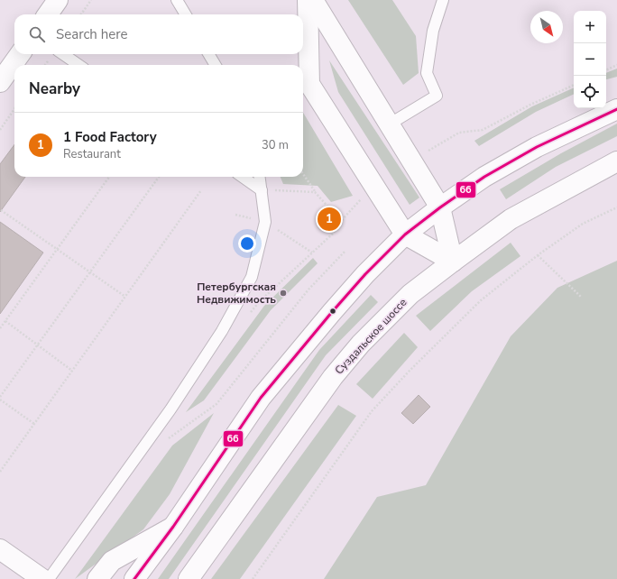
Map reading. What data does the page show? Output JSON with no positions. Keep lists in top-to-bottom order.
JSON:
{
  "streets": {
    "main road": ["Суздальское шоссе"]
  },
  "places": ["Петербургская Недвижимость"],
  "lines": ["transit line 66"],
  "north": "bottom right",
  "page": {
    "map_buttons": ["+", "−"],
    "search": "Search here",
    "heading": "Nearby",
    "list": [
      {
        "mark": "1",
        "name": "1 Food Factory",
        "note": "Restaurant",
        "value": "30 m"
      }
    ],
    "pins": "1"
  }
}
